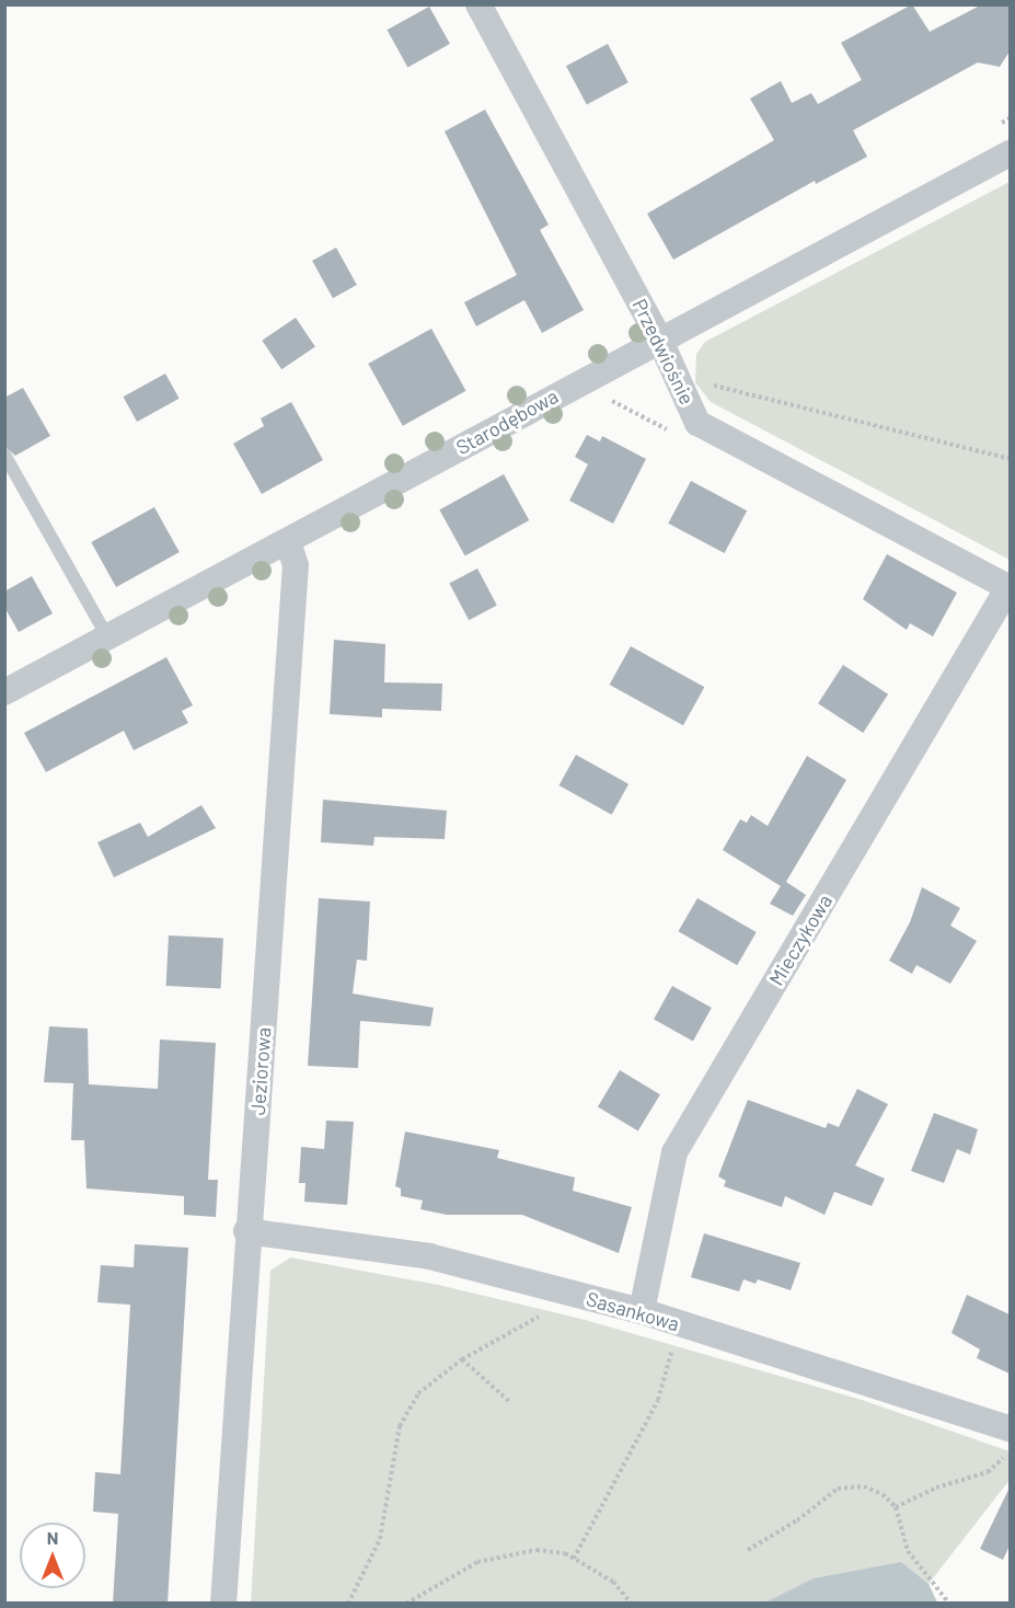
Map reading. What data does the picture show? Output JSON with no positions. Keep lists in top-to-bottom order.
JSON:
{
  "streets": {
    "street": [
      "Przedwiośnie",
      "Starodębowa",
      "Mieczykowa",
      "Jeziorowa",
      "Sasankowa"
    ]
  },
  "crossings": [
    ["Przedwiośnie", "Starodębowa"],
    ["Przedwiośnie", "Mieczykowa"],
    ["Starodębowa", "Jeziorowa"],
    ["Mieczykowa", "Sasankowa"],
    ["Jeziorowa", "Sasankowa"]
  ],
  "north": "top"
}
